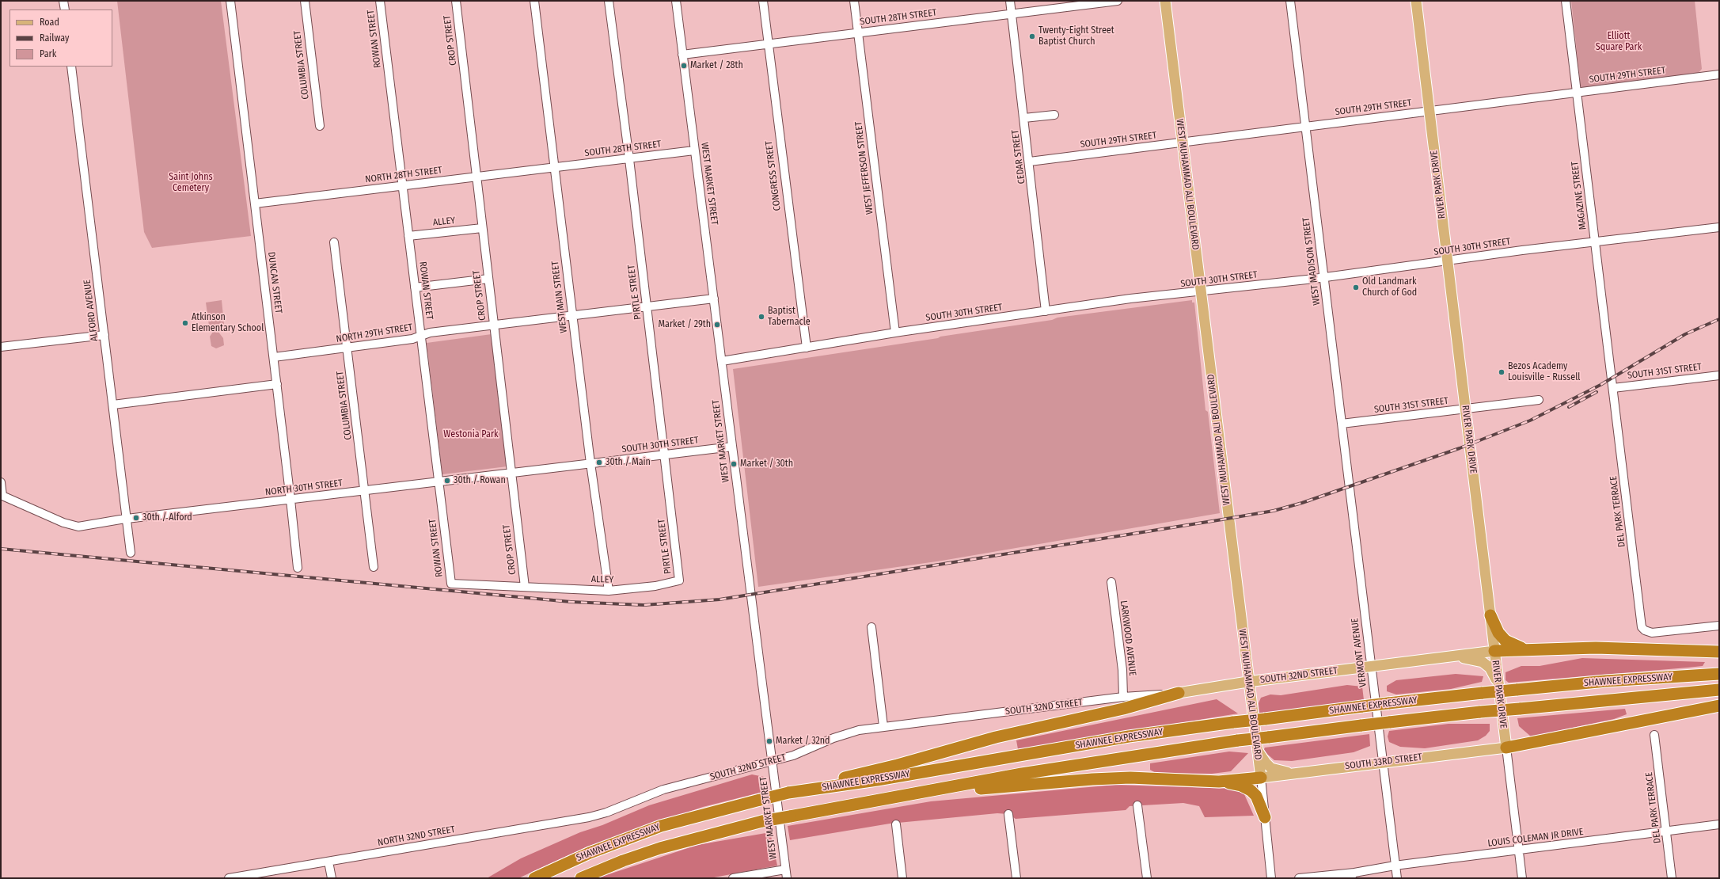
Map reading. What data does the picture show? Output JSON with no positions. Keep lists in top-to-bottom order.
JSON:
{
  "streets": {
    "highway": ["SHAWNEE EXPRESSWAY"],
    "main road": [
      "WEST MUHAMMAD ALI BOULEVARD",
      "RIVER PARK DRIVE",
      "SOUTH 32ND STREET",
      "SOUTH 33RD STREET"
    ],
    "street": [
      "SOUTH 28TH STREET",
      "ROWAN STREET",
      "CROP STREET",
      "COLUMBIA STREET",
      "SOUTH 29TH STREET",
      "CEDAR STREET",
      "WEST JEFFERSON STREET",
      "NORTH 28TH STREET",
      "CONGRESS STREET",
      "WEST MARKET STREET",
      "MAGAZINE STREET",
      "ALLEY",
      "SOUTH 30TH STREET",
      "WEST MADISON STREET",
      "DUNCAN STREET",
      "PIRTLE STREET",
      "WEST MAIN STREET",
      "ALFORD AVENUE",
      "NORTH 29TH STREET",
      "SOUTH 31ST STREET",
      "NORTH 30TH STREET",
      "DEL PARK TERRACE",
      "LARKWOOD AVENUE",
      "VERMONT AVENUE",
      "NORTH 32ND STREET",
      "LOUIS COLEMAN JR DRIVE"
    ]
  },
  "crossings": [
    ["SOUTH 28TH STREET", "CEDAR STREET"],
    ["SOUTH 28TH STREET", "WEST JEFFERSON STREET"],
    ["SOUTH 28TH STREET", "NORTH 28TH STREET"],
    ["SOUTH 28TH STREET", "CONGRESS STREET"],
    ["SOUTH 28TH STREET", "WEST MARKET STREET"],
    ["SOUTH 28TH STREET", "PIRTLE STREET"],
    ["SOUTH 28TH STREET", "WEST MAIN STREET"],
    ["ROWAN STREET", "NORTH 28TH STREET"],
    ["ROWAN STREET", "ALLEY"],
    ["ROWAN STREET", "NORTH 29TH STREET"],
    ["ROWAN STREET", "NORTH 30TH STREET"],
    ["CROP STREET", "NORTH 28TH STREET"],
    ["CROP STREET", "ALLEY"],
    ["CROP STREET", "NORTH 29TH STREET"],
    ["CROP STREET", "NORTH 30TH STREET"],
    ["COLUMBIA STREET", "NORTH 29TH STREET"],
    ["COLUMBIA STREET", "NORTH 30TH STREET"],
    ["SOUTH 29TH STREET", "CEDAR STREET"],
    ["SOUTH 29TH STREET", "WEST MUHAMMAD ALI BOULEVARD"],
    ["SOUTH 29TH STREET", "RIVER PARK DRIVE"],
    ["SOUTH 29TH STREET", "MAGAZINE STREET"],
    ["SOUTH 29TH STREET", "WEST MADISON STREET"],
    ["CEDAR STREET", "SOUTH 30TH STREET"],
    ["WEST JEFFERSON STREET", "SOUTH 30TH STREET"],
    ["NORTH 28TH STREET", "DUNCAN STREET"],
    ["NORTH 28TH STREET", "WEST MAIN STREET"],
    ["CONGRESS STREET", "SOUTH 30TH STREET"],
    ["WEST MARKET STREET", "SOUTH 30TH STREET"],
    ["WEST MARKET STREET", "SOUTH 32ND STREET"],
    ["WEST MUHAMMAD ALI BOULEVARD", "SOUTH 30TH STREET"],
    ["WEST MUHAMMAD ALI BOULEVARD", "SOUTH 32ND STREET"],
    ["WEST MUHAMMAD ALI BOULEVARD", "SOUTH 33RD STREET"],
    ["RIVER PARK DRIVE", "SOUTH 30TH STREET"],
    ["RIVER PARK DRIVE", "SOUTH 31ST STREET"],
    ["RIVER PARK DRIVE", "SOUTH 32ND STREET"],
    ["RIVER PARK DRIVE", "SOUTH 33RD STREET"],
    ["RIVER PARK DRIVE", "LOUIS COLEMAN JR DRIVE"],
    ["MAGAZINE STREET", "SOUTH 30TH STREET"],
    ["MAGAZINE STREET", "SOUTH 31ST STREET"],
    ["MAGAZINE STREET", "DEL PARK TERRACE"],
    ["ALLEY", "PIRTLE STREET"],
    ["ALLEY", "WEST MAIN STREET"],
    ["SOUTH 30TH STREET", "WEST MADISON STREET"],
    ["SOUTH 30TH STREET", "PIRTLE STREET"],
    ["SOUTH 30TH STREET", "WEST MAIN STREET"],
    ["SOUTH 30TH STREET", "NORTH 30TH STREET"],
    ["WEST MADISON STREET", "SOUTH 31ST STREET"],
    ["WEST MADISON STREET", "VERMONT AVENUE"],
    ["DUNCAN STREET", "NORTH 29TH STREET"],
    ["DUNCAN STREET", "NORTH 30TH STREET"],
    ["WEST MAIN STREET", "NORTH 29TH STREET"],
    ["WEST MAIN STREET", "NORTH 30TH STREET"],
    ["ALFORD AVENUE", "NORTH 30TH STREET"],
    ["SOUTH 31ST STREET", "DEL PARK TERRACE"],
    ["DEL PARK TERRACE", "LOUIS COLEMAN JR DRIVE"],
    ["LARKWOOD AVENUE", "SOUTH 32ND STREET"],
    ["VERMONT AVENUE", "SOUTH 32ND STREET"],
    ["VERMONT AVENUE", "SOUTH 33RD STREET"],
    ["VERMONT AVENUE", "LOUIS COLEMAN JR DRIVE"],
    ["SOUTH 32ND STREET", "NORTH 32ND STREET"]
  ],
  "parks": ["Elliott Square Park", "Saint Johns Cemetery", "Westonia Park"],
  "places": [
    "Twenty-Eight Street Baptist Church",
    "Market / 28th",
    "Old Landmark Church of God",
    "Baptist Tabernacle",
    "Atkinson Elementary School",
    "Market / 29th",
    "Bezos Academy Louisville - Russell",
    "30th / Main",
    "Market / 30th",
    "30th / Rowan",
    "30th / Alford",
    "Market / 32nd"
  ],
  "legend": ["Road", "Railway", "Park"]
}
